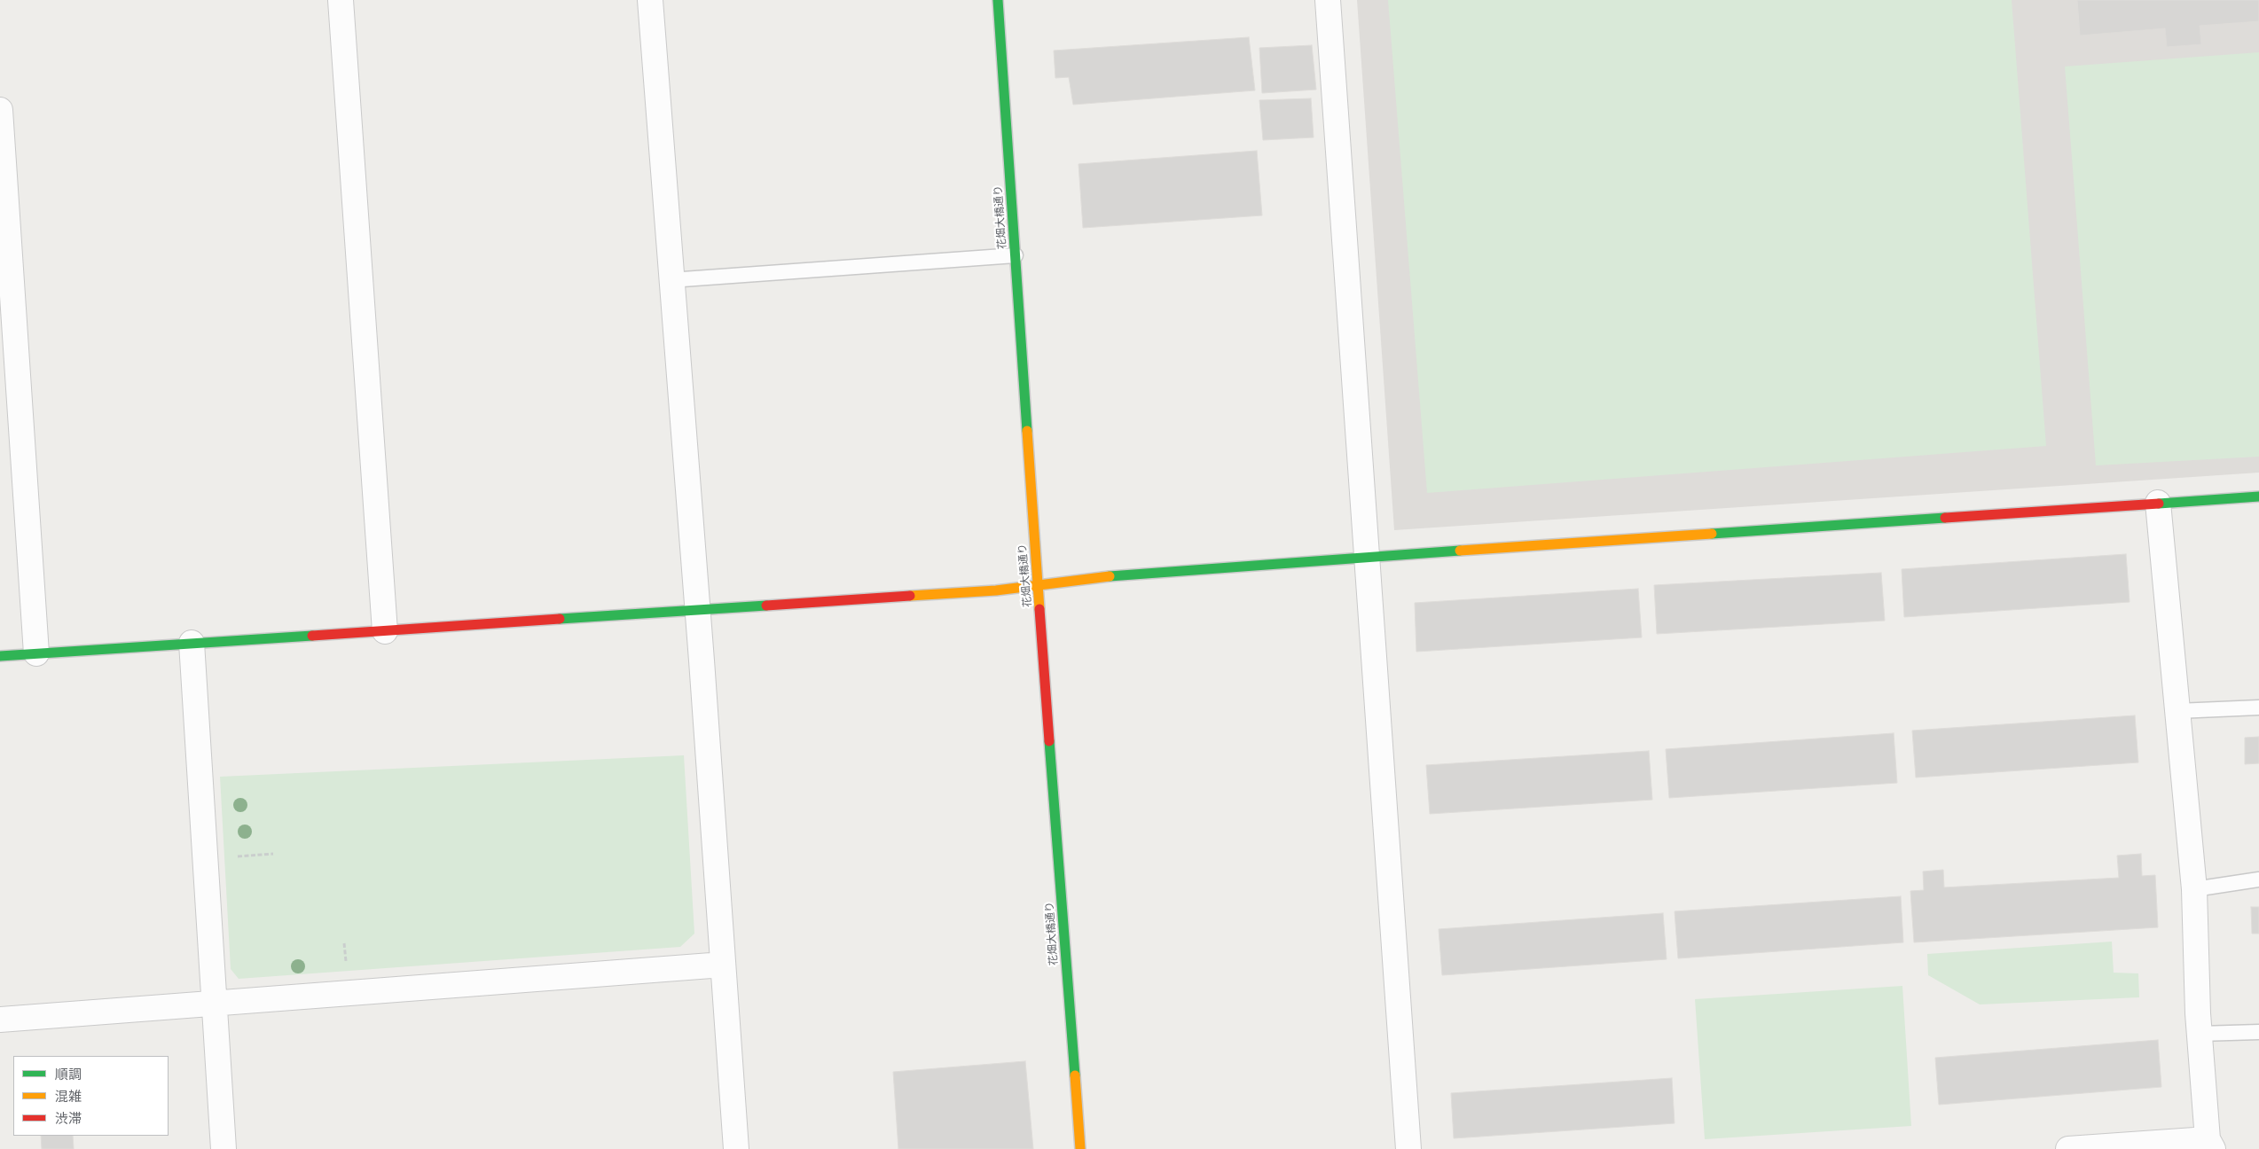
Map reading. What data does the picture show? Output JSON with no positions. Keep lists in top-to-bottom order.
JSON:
{
  "streets": {
    "street": ["花畑大橋通り"]
  },
  "legend": ["順調", "混雑", "渋滞"]
}
